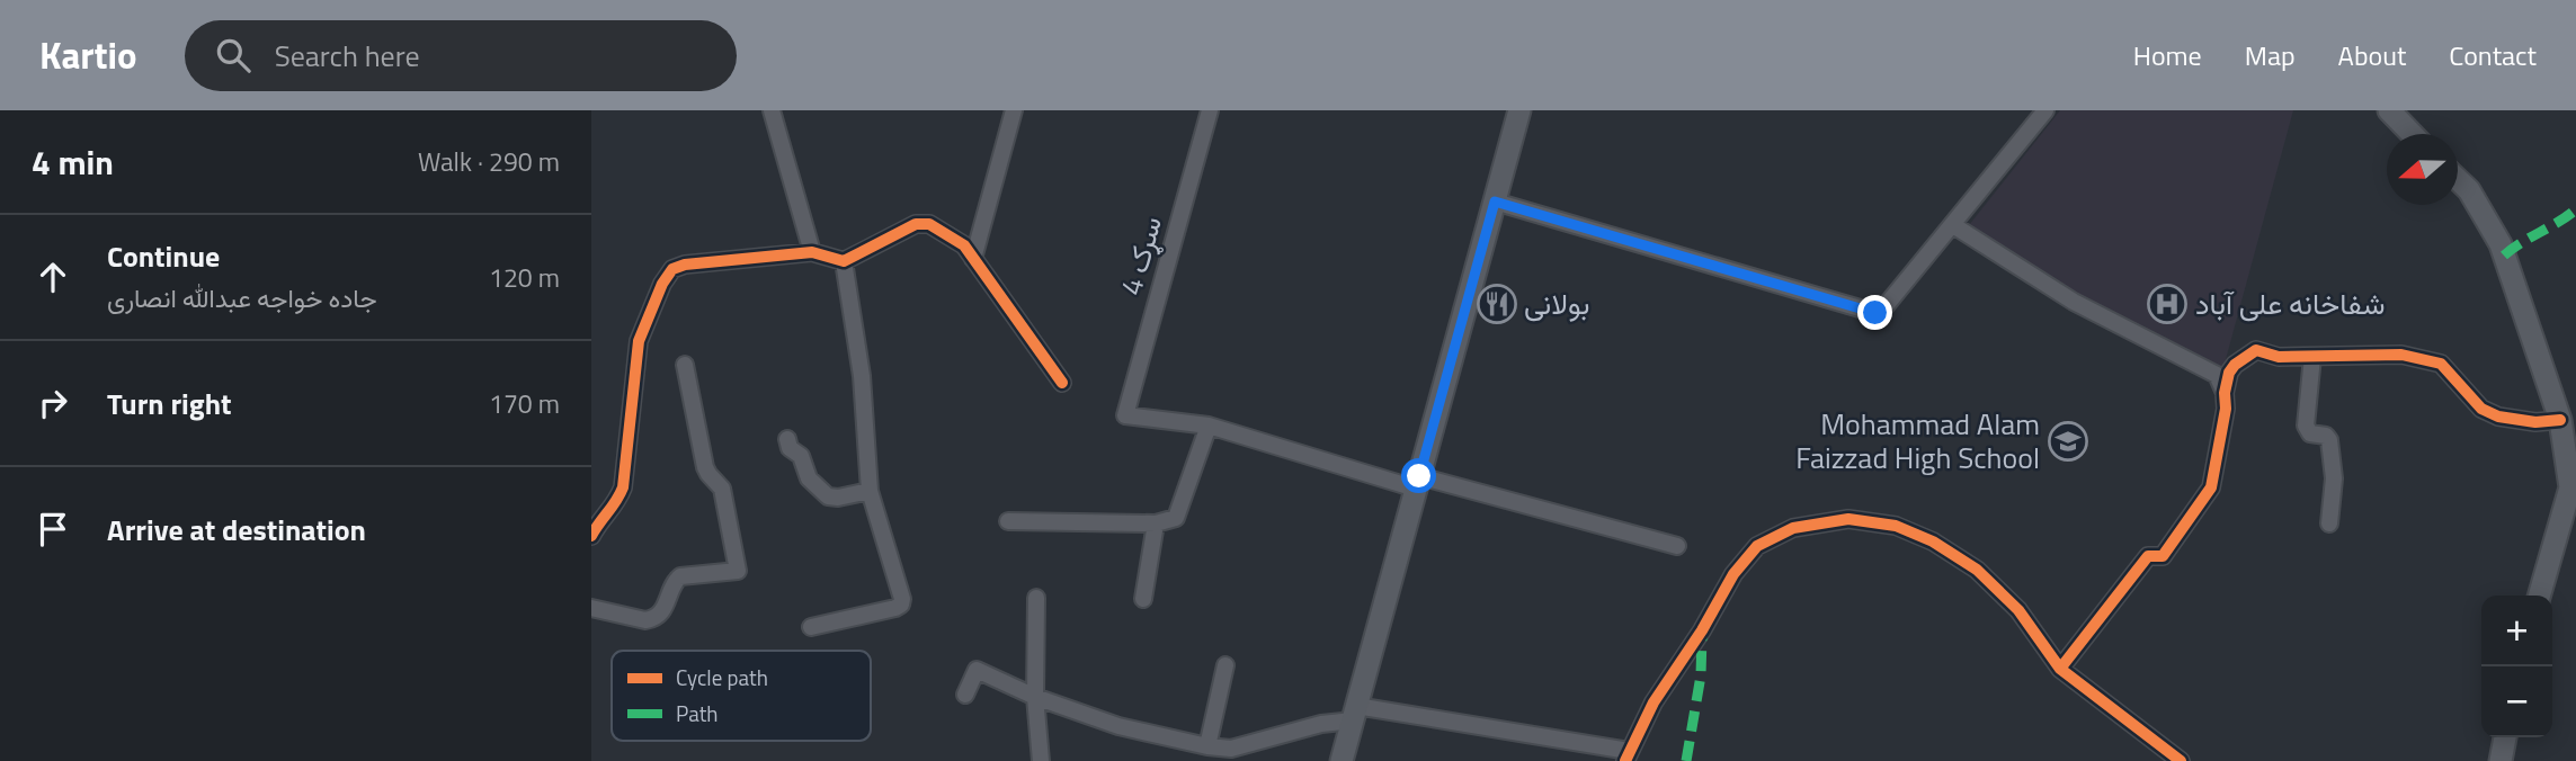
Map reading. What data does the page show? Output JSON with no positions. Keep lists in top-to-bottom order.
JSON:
{
  "streets": {
    "street": ["سړک 4"]
  },
  "places": {
    "restaurant": ["بولانی"],
    "hospital": ["شفاخانه علی آباد"],
    "school or university": ["Mohammad Alam Faizzad High School"]
  },
  "legend": ["Cycle path", "Path"],
  "north": "left",
  "page": {
    "header": "Kartio",
    "search": "Search here",
    "nav": [
      "Home",
      "Map",
      "About",
      "Contact"
    ],
    "heading": ["4 min", "Walk · 290 m"],
    "list": [
      ["Continue", "جاده خواجه عبدالله انصاری", "120 m"],
      ["Turn right", "170 m"],
      "Arrive at destination"
    ],
    "map_buttons": ["+", "−"]
  }
}
